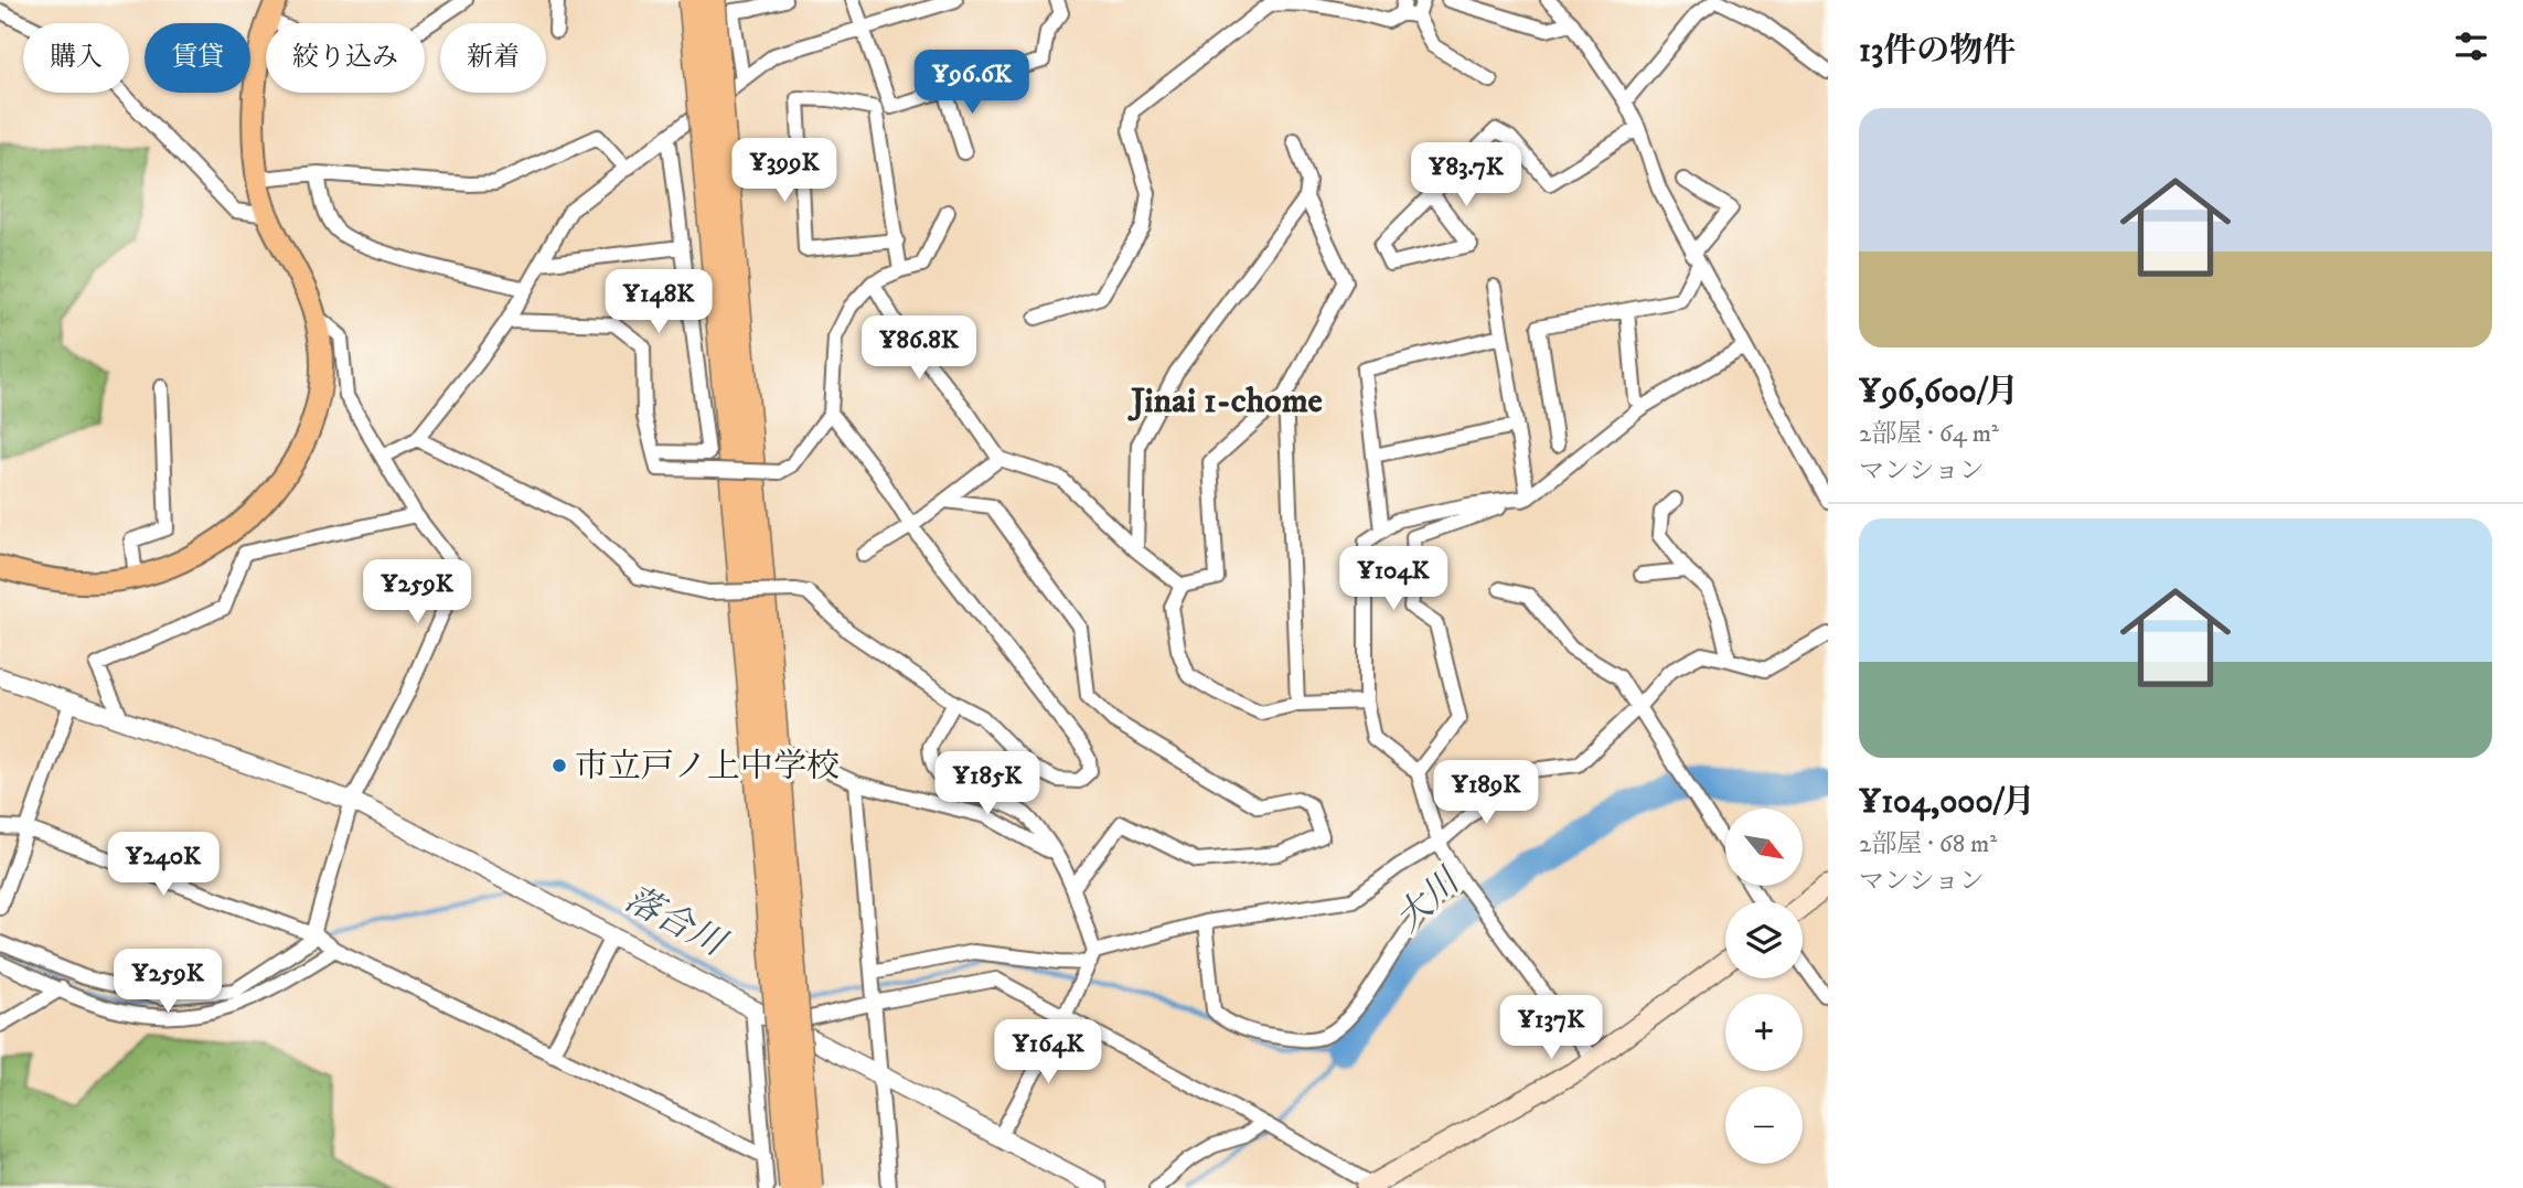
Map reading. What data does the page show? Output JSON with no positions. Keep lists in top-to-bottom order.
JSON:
{
  "districts": ["Jinai 1-chome"],
  "water": ["大川", "落合川"],
  "places": ["市立戸ノ上中学校"],
  "north": "bottom right",
  "page": {
    "heading": "13件の物件",
    "chip": [
      "購入",
      "賃貸",
      "絞り込み",
      "新着"
    ],
    "price": [
      "¥96.6K",
      "¥399K",
      "¥83.7K",
      "¥148K",
      "¥86.8K",
      "¥104K",
      "¥259K",
      "¥185K",
      "¥189K",
      "¥240K",
      "¥259K",
      "¥137K",
      "¥164K"
    ],
    "list": [
      {
        "name": "¥96,600/月",
        "note": "2部屋 · 64 m² · マンション"
      },
      {
        "name": "¥104,000/月",
        "note": "2部屋 · 68 m² · マンション"
      }
    ],
    "map_buttons": ["+", "−"]
  }
}
